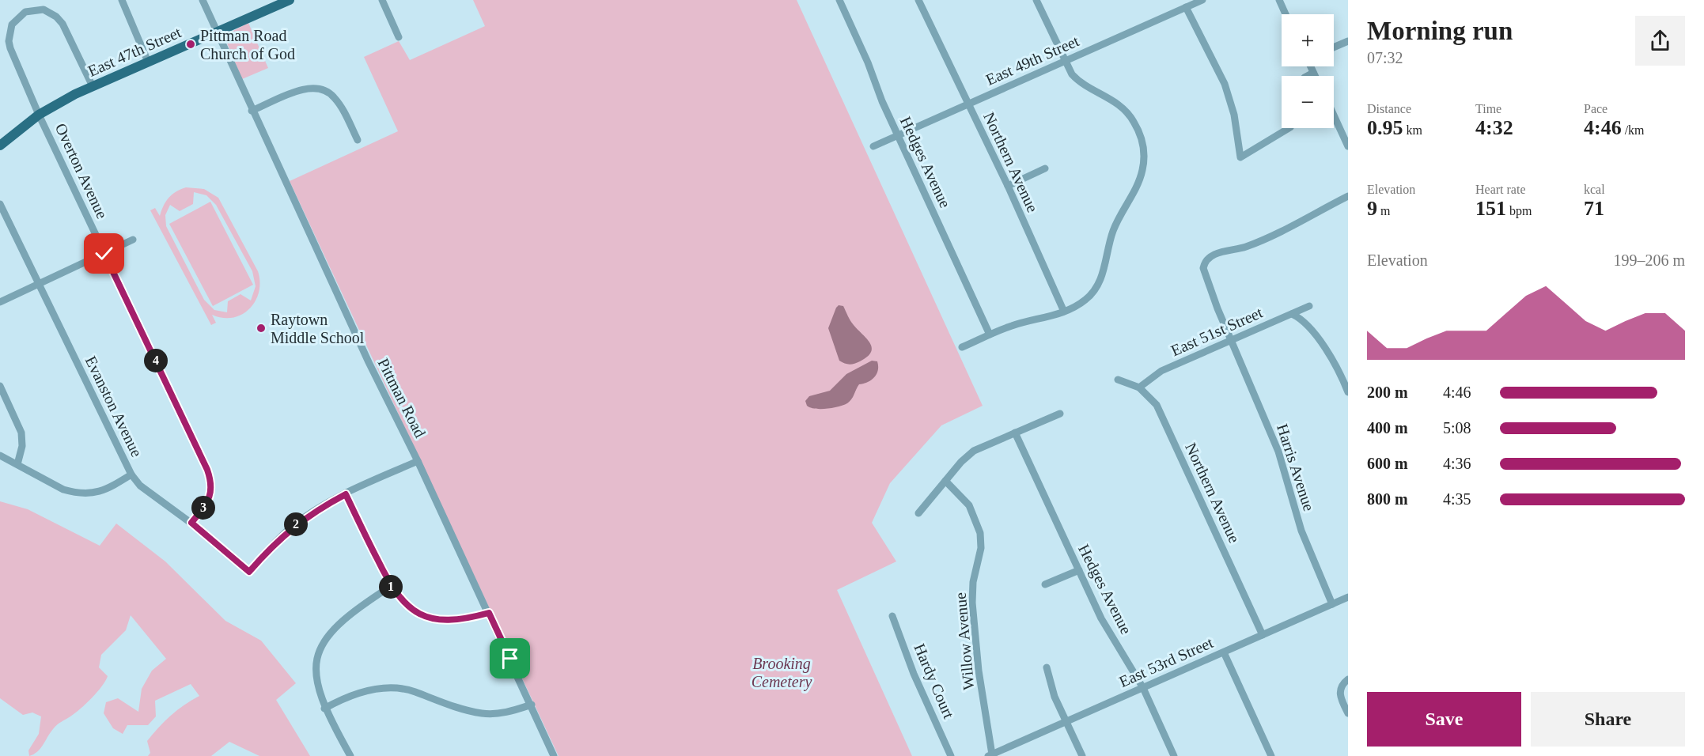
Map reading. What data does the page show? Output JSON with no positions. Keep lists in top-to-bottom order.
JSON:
{
  "streets": {
    "main road": ["East 47th Street"],
    "street": [
      "East 49th Street",
      "Hedges Avenue",
      "Northern Avenue",
      "Overton Avenue",
      "East 51st Street",
      "Pittman Road",
      "Evanston Avenue",
      "Harris Avenue",
      "Willow Avenue",
      "East 53rd Street",
      "Hardy Court"
    ]
  },
  "crossings": [
    ["East 47th Street", "Overton Avenue"],
    ["East 47th Street", "Pittman Road"],
    ["East 49th Street", "Hedges Avenue"],
    ["East 49th Street", "Northern Avenue"],
    ["Hedges Avenue", "East 53rd Street"],
    ["Northern Avenue", "East 51st Street"],
    ["Northern Avenue", "East 53rd Street"],
    ["Overton Avenue", "Evanston Avenue"],
    ["East 51st Street", "Harris Avenue"],
    ["Harris Avenue", "East 53rd Street"],
    ["Willow Avenue", "East 53rd Street"]
  ],
  "parks": ["Brooking Cemetery"],
  "places": ["Pittman Road Church of God", "Raytown Middle School"],
  "page": {
    "heading": ["Morning run", "07:32"],
    "map_buttons": ["+", "−"],
    "stats": [
      ["Distance", "0.95 km"],
      ["Time", "4:32"],
      ["Pace", "4:46 /km"],
      ["Elevation", "9 m"],
      ["Heart rate", "151 bpm"],
      ["kcal", "71"]
    ],
    "chart": ["Elevation", "199–206 m"],
    "pins": [
      "4",
      "3",
      "2",
      "1"
    ],
    "list": [
      {
        "name": "200 m",
        "note": "4:46"
      },
      {
        "name": "400 m",
        "note": "5:08"
      },
      {
        "name": "600 m",
        "note": "4:36"
      },
      {
        "name": "800 m",
        "note": "4:35"
      }
    ],
    "buttons": ["Save", "Share"]
  }
}
